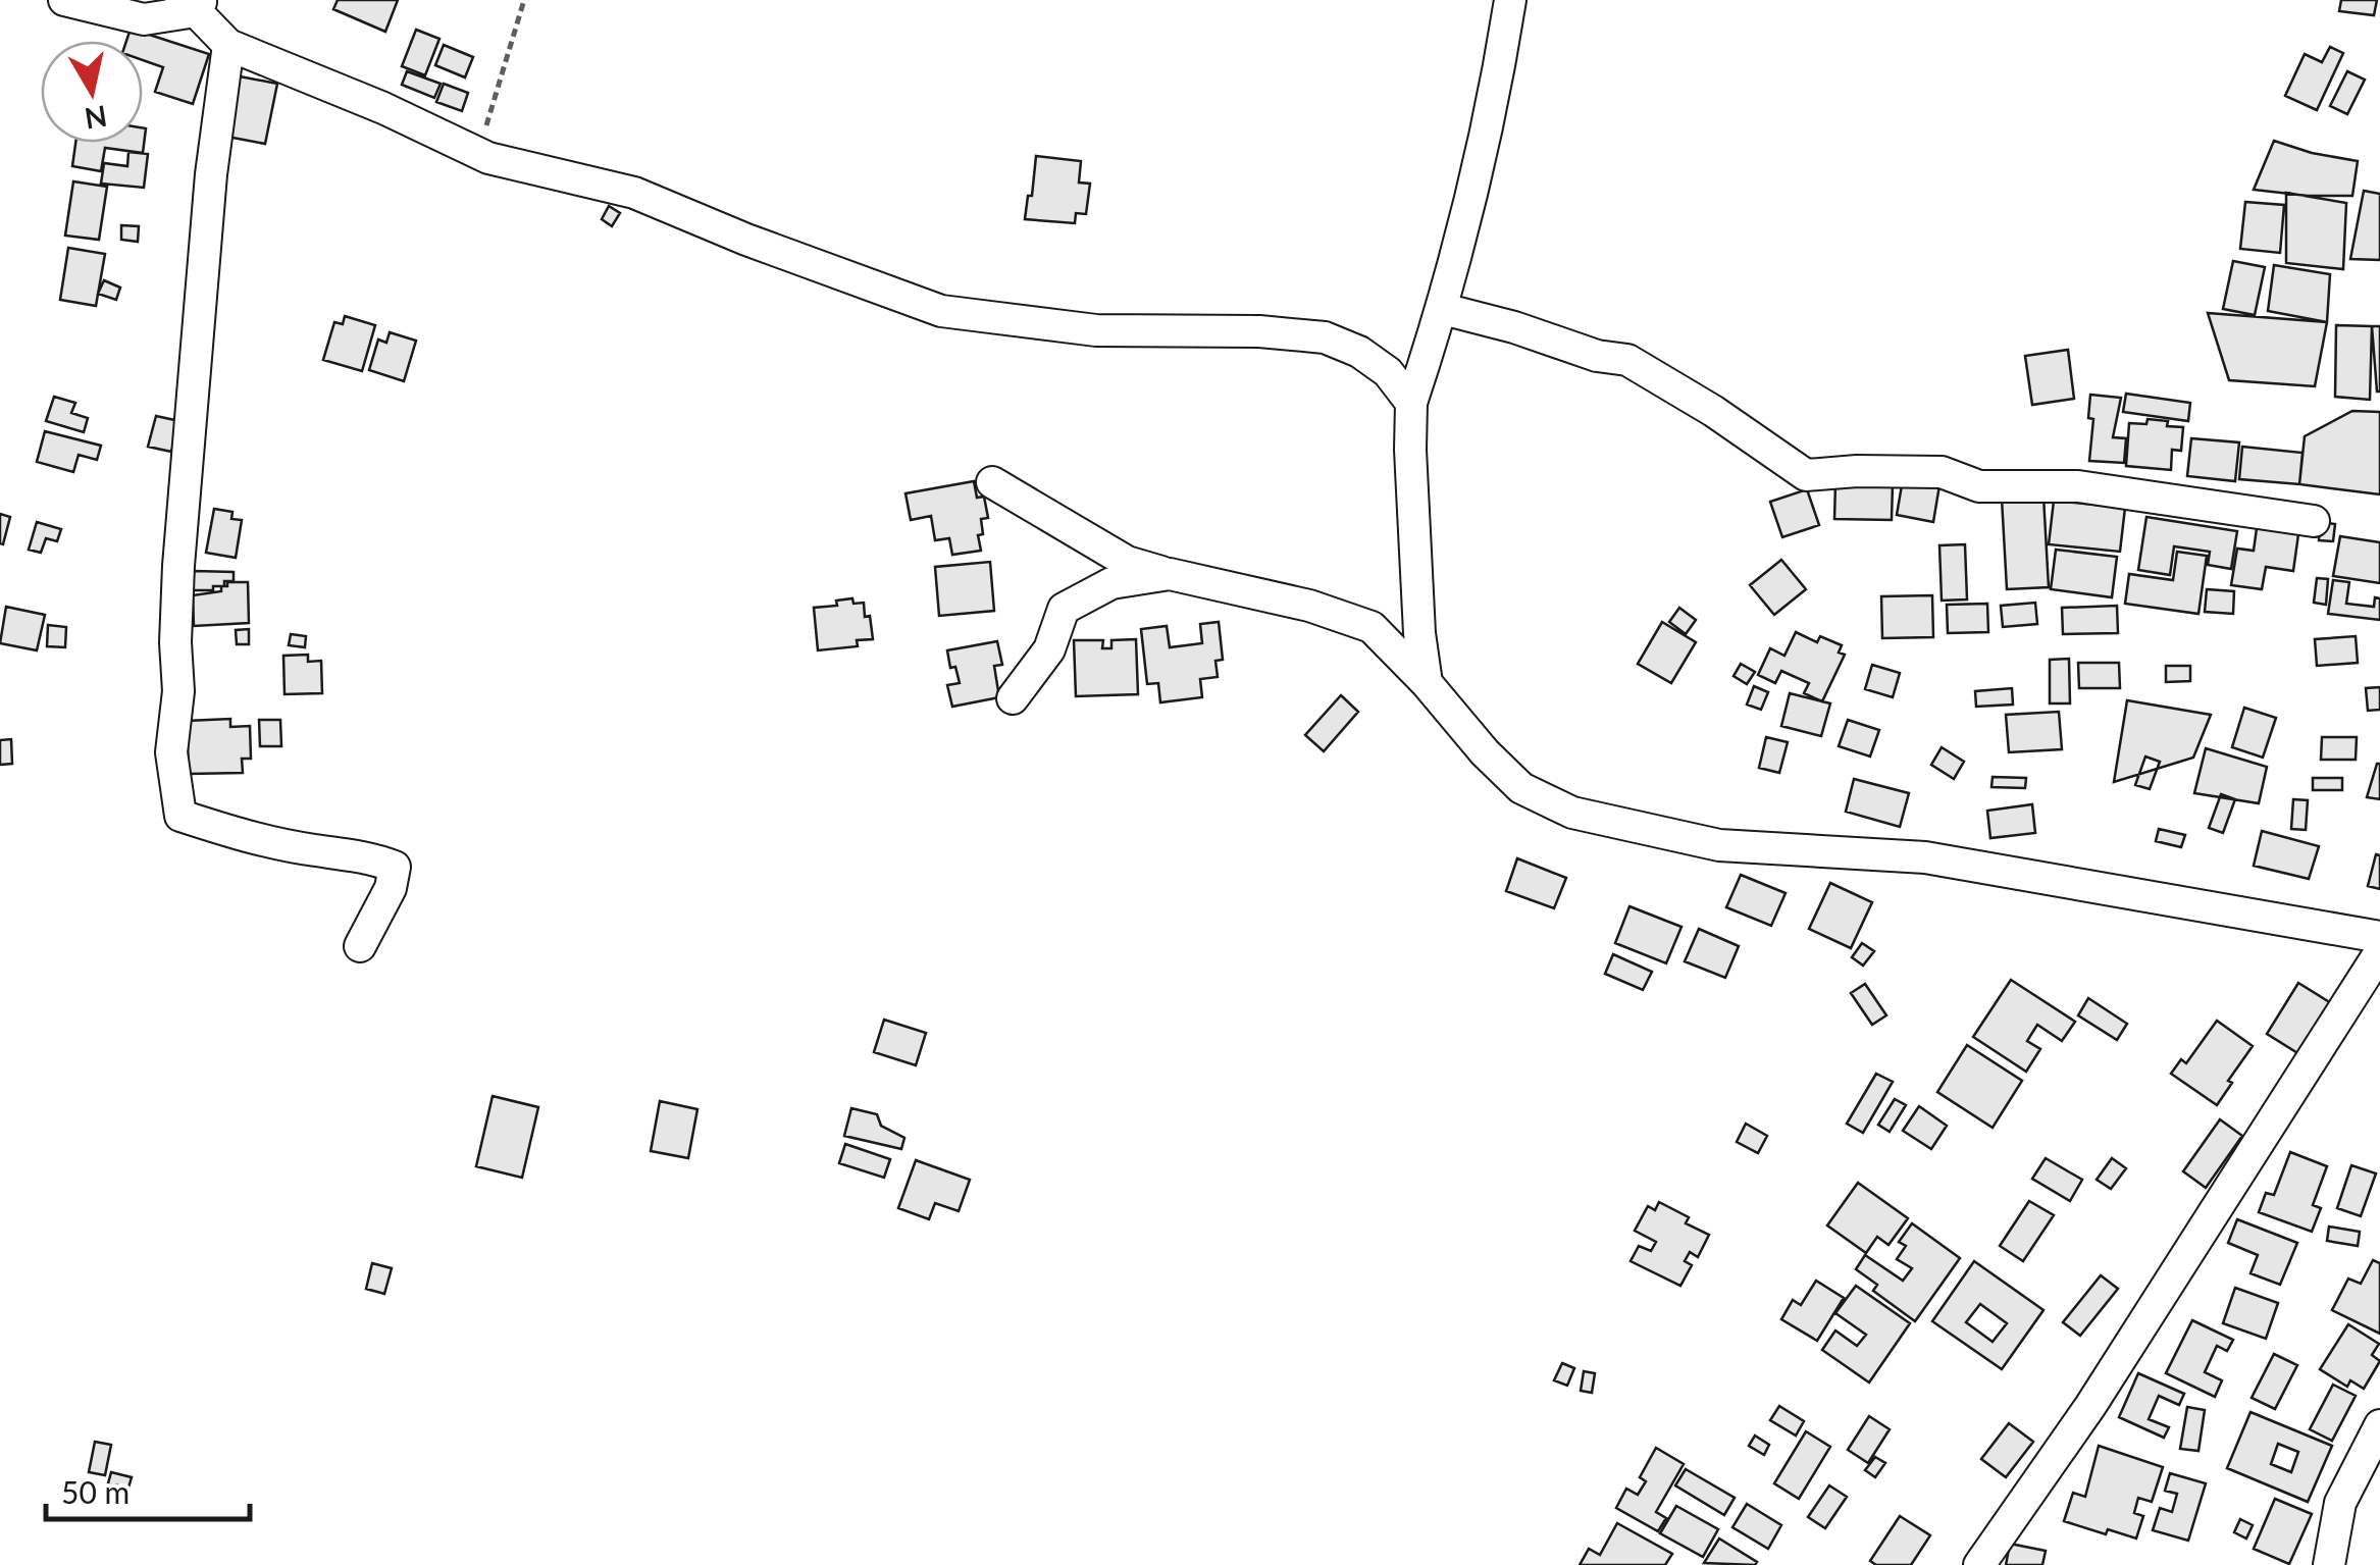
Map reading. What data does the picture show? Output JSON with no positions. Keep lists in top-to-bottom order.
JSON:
{
  "scale_bar": "50 m",
  "north": "bottom"
}
